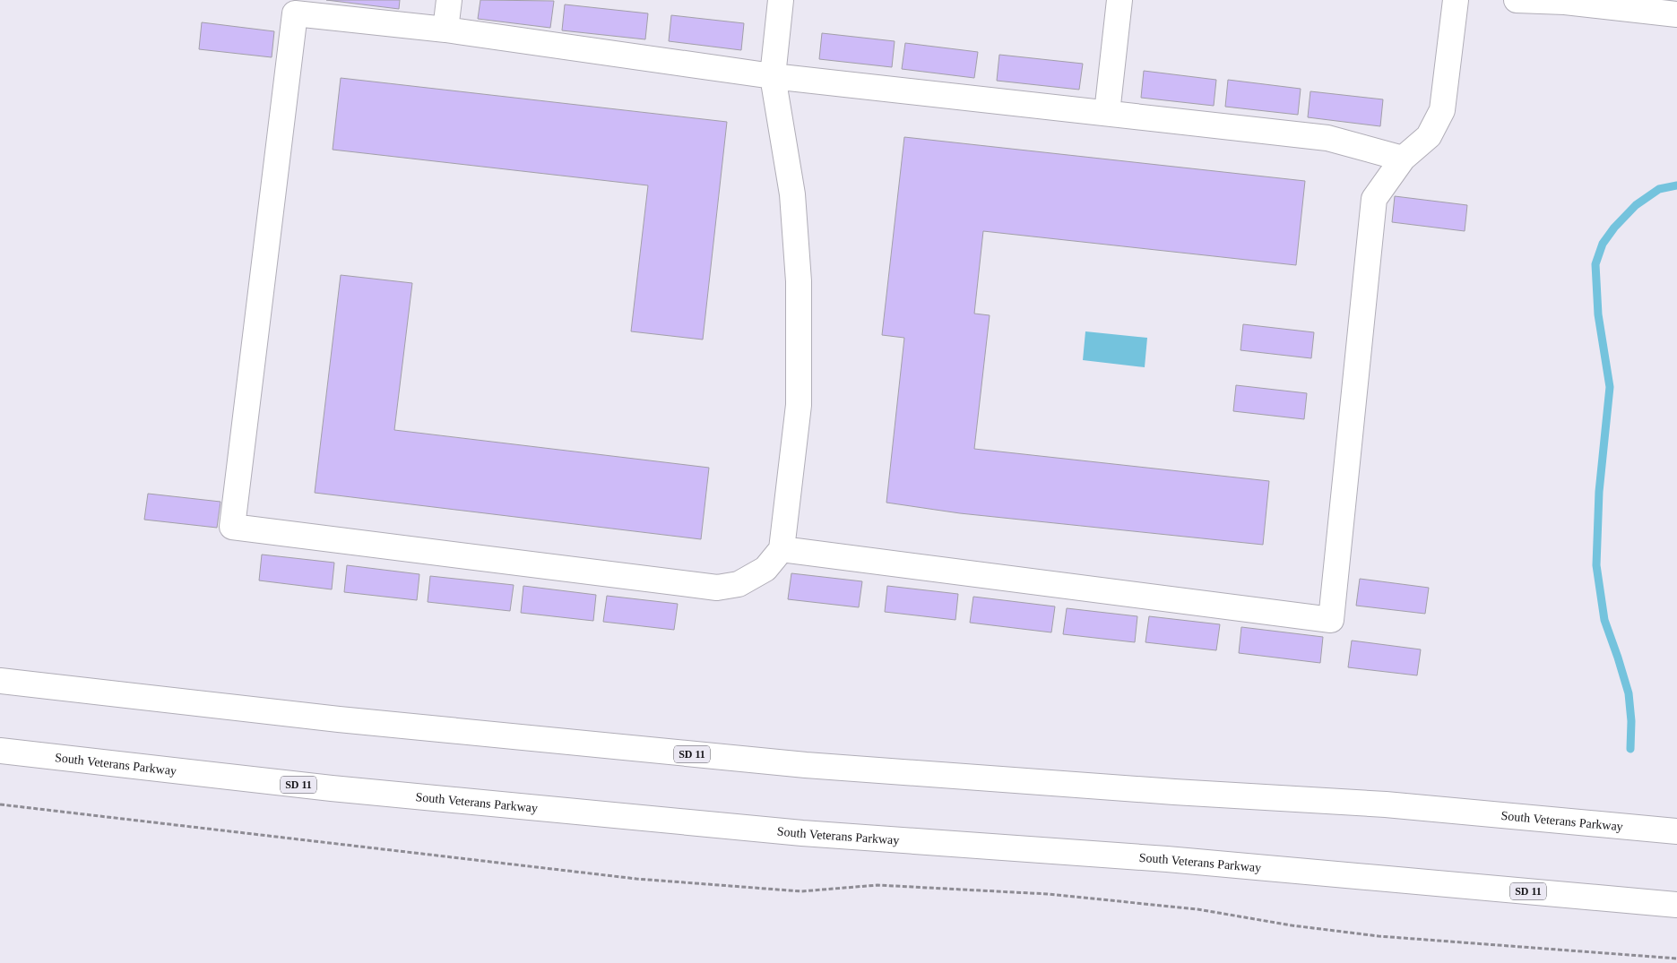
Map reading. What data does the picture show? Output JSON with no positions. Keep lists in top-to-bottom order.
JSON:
{
  "streets": {
    "main road": ["SD 11", "South Veterans Parkway"]
  }
}
